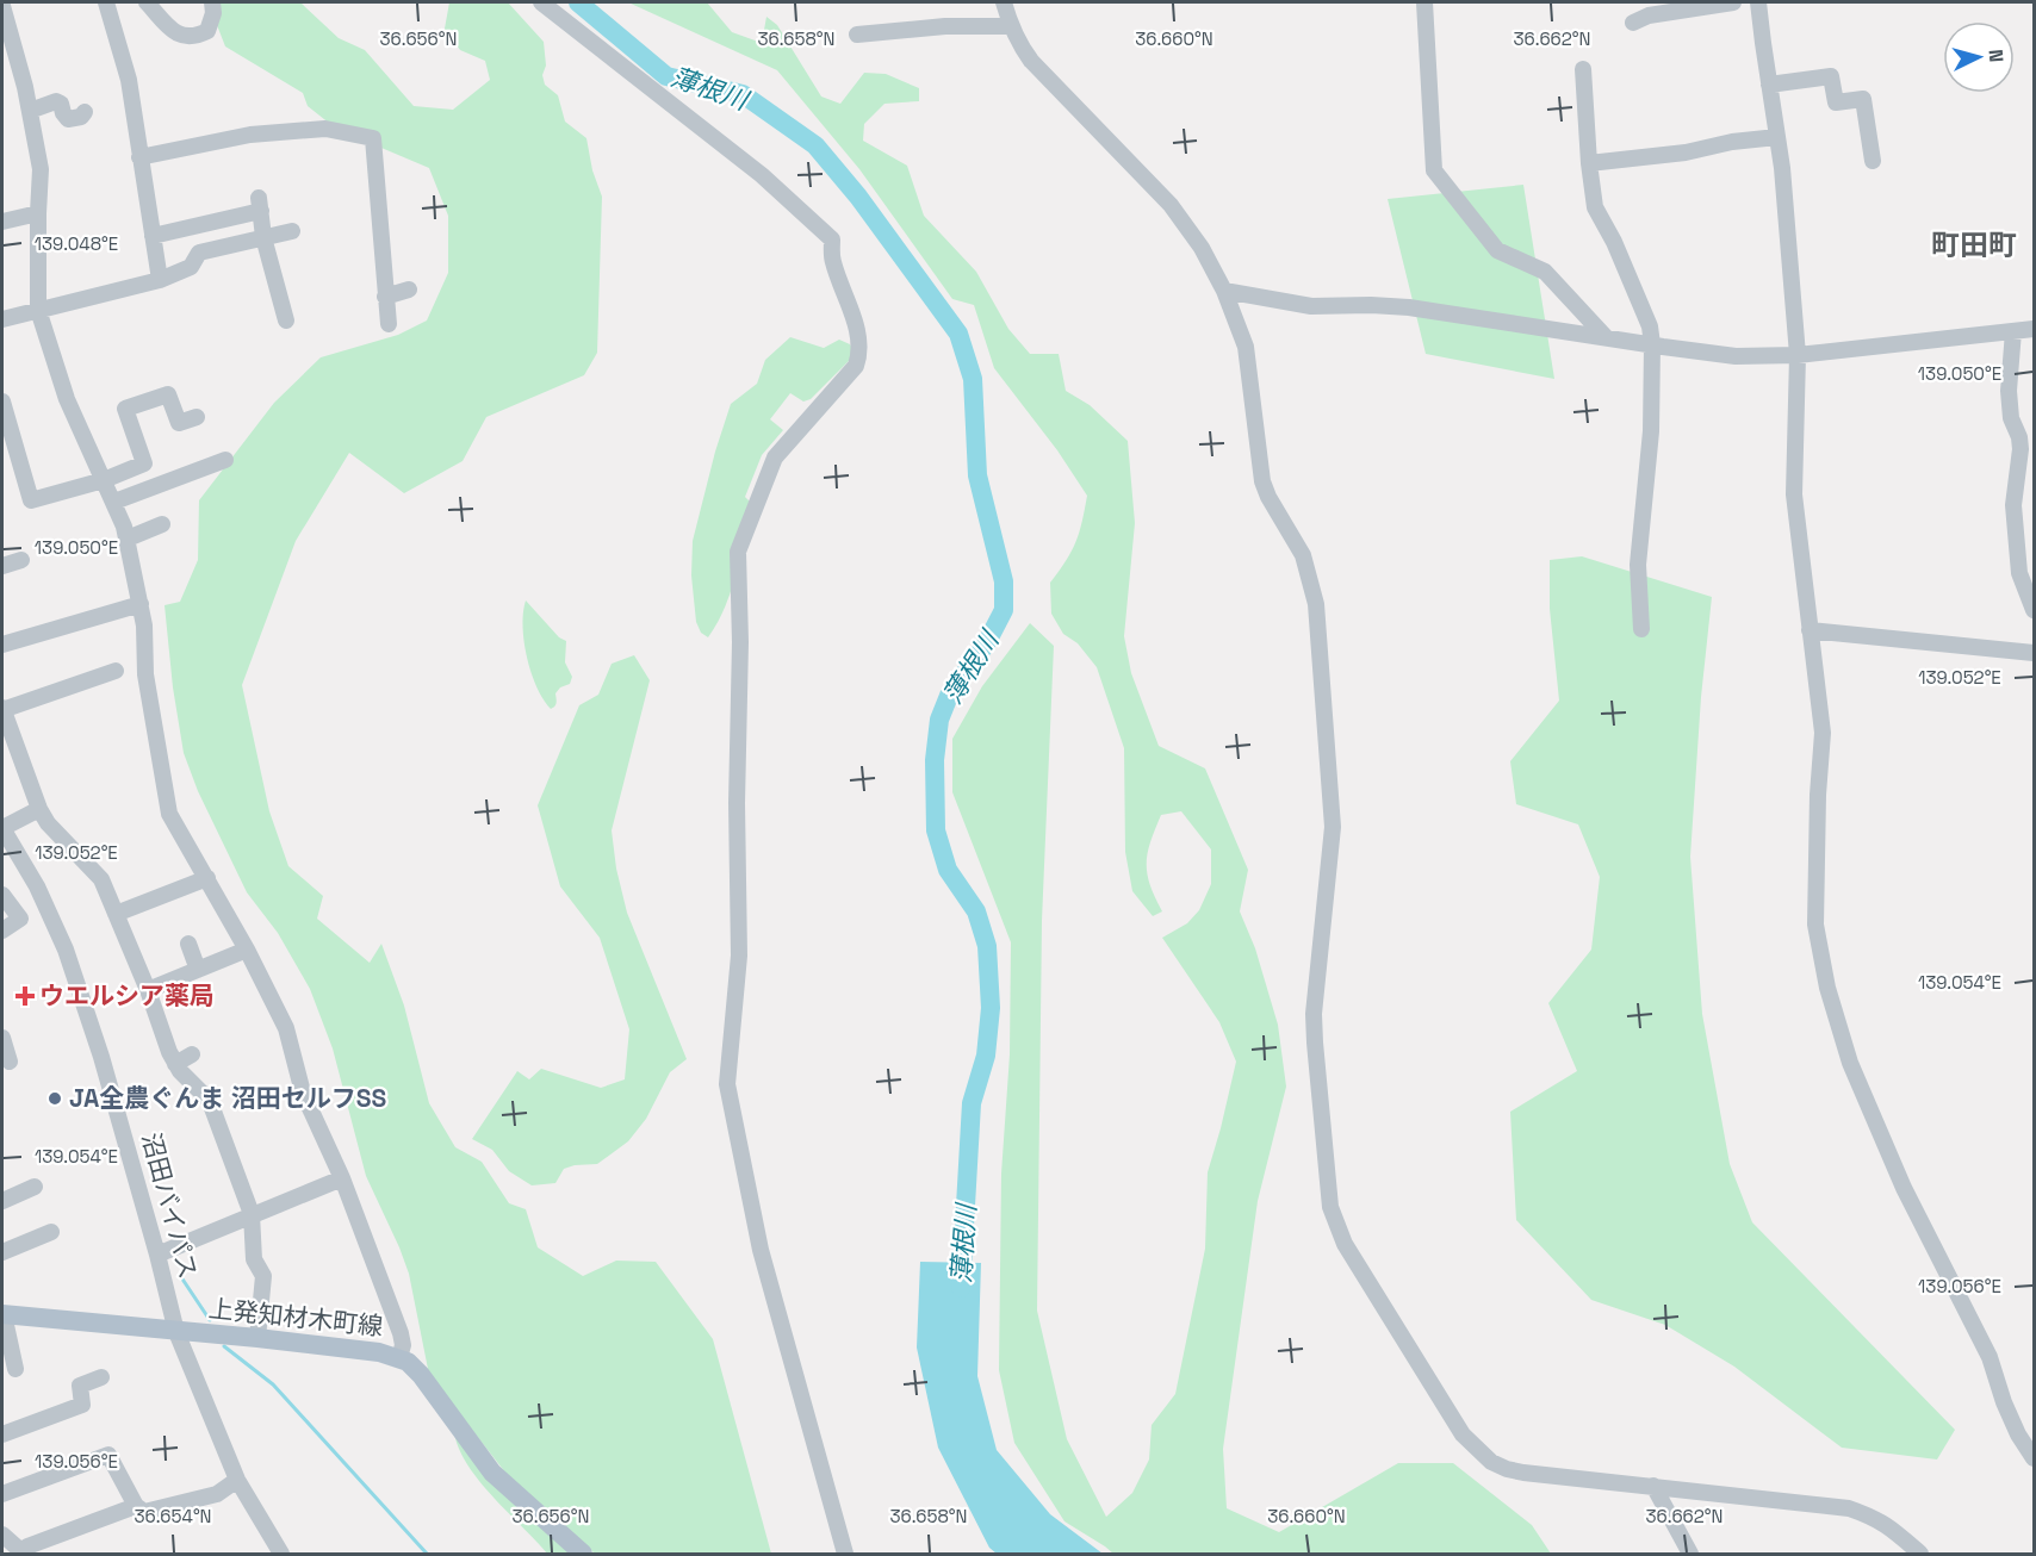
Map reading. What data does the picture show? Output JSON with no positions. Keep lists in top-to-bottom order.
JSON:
{
  "streets": {
    "main road": ["上発知材木町線"],
    "street": ["沼田バイパス"]
  },
  "crossings": [
    ["沼田バイパス", "上発知材木町線"]
  ],
  "districts": ["町田町"],
  "water": ["薄根川"],
  "places": {
    "health": ["ウエルシア薬局"],
    "other": ["JA全農ぐんま 沼田セルフSS"]
  },
  "north": "right",
  "coordinates": [
    "36.656°N",
    "36.658°N",
    "36.660°N",
    "36.662°N",
    "139.048°E",
    "139.050°E",
    "139.052°E",
    "139.054°E",
    "139.056°E",
    "36.654°N"
  ]
}
